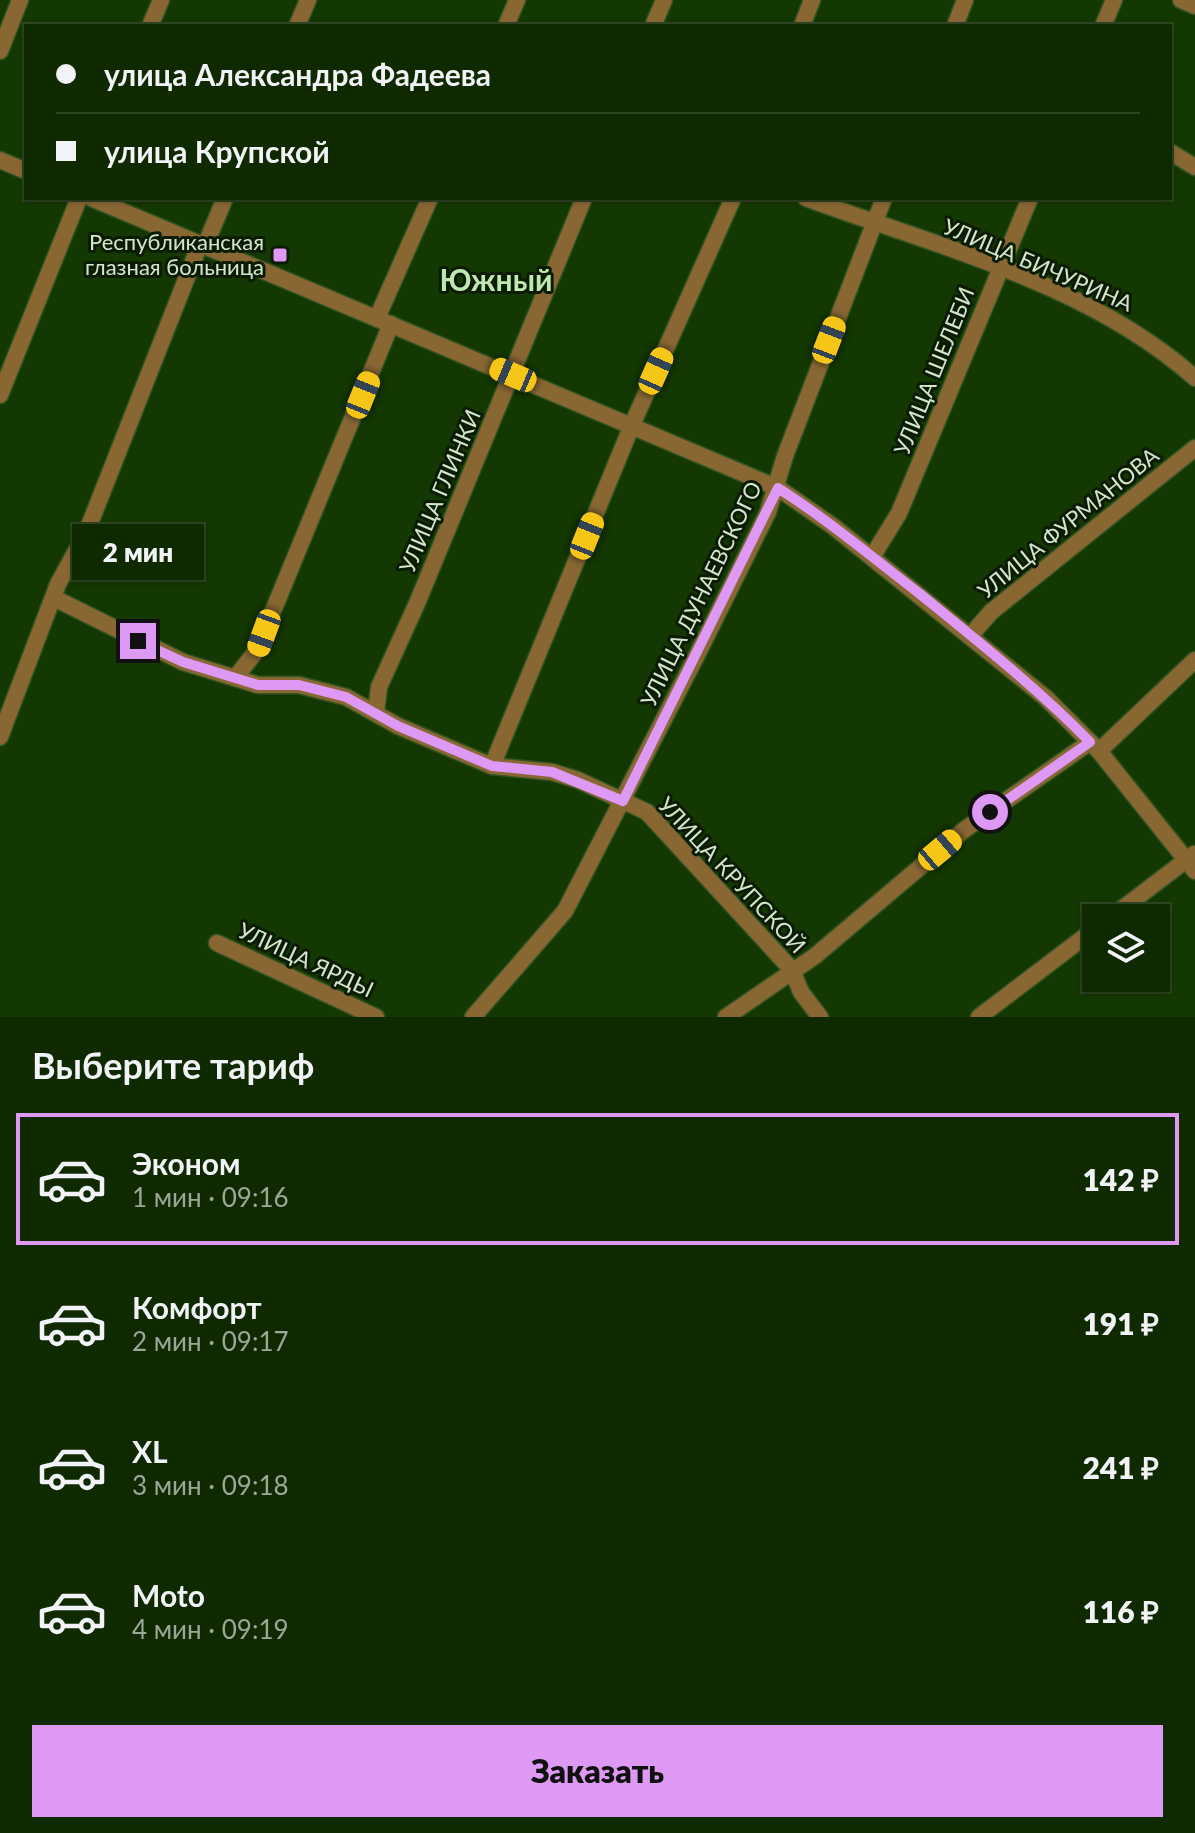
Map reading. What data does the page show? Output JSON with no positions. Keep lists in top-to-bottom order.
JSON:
{
  "streets": {
    "street": [
      "УЛИЦА БИЧУРИНА",
      "УЛИЦА ШЕЛЕБИ",
      "УЛИЦА ГЛИНКИ",
      "УЛИЦА ФУРМАНОВА",
      "УЛИЦА ДУНАЕВСКОГО",
      "УЛИЦА КРУПСКОЙ",
      "УЛИЦА ЯРДЫ"
    ]
  },
  "crossings": [
    ["УЛИЦА БИЧУРИНА", "УЛИЦА ШЕЛЕБИ"],
    ["УЛИЦА БИЧУРИНА", "УЛИЦА ДУНАЕВСКОГО"],
    ["УЛИЦА ГЛИНКИ", "УЛИЦА КРУПСКОЙ"],
    ["УЛИЦА ДУНАЕВСКОГО", "УЛИЦА КРУПСКОЙ"]
  ],
  "districts": ["Южный"],
  "places": {
    "transit": ["Республиканская глазная больница"]
  },
  "page": {
    "banner": ["улица Александра Фадеева", "улица Крупской"],
    "bubble": "2 мин",
    "heading": "Выберите тариф",
    "list": [
      {
        "name": "Эконом",
        "note": "1 мин · 09:16",
        "value": "142 ₽"
      },
      {
        "name": "Комфорт",
        "note": "2 мин · 09:17",
        "value": "191 ₽"
      },
      {
        "name": "XL",
        "note": "3 мин · 09:18",
        "value": "241 ₽"
      },
      {
        "name": "Moto",
        "note": "4 мин · 09:19",
        "value": "116 ₽"
      }
    ],
    "buttons": "Заказать"
  }
}
